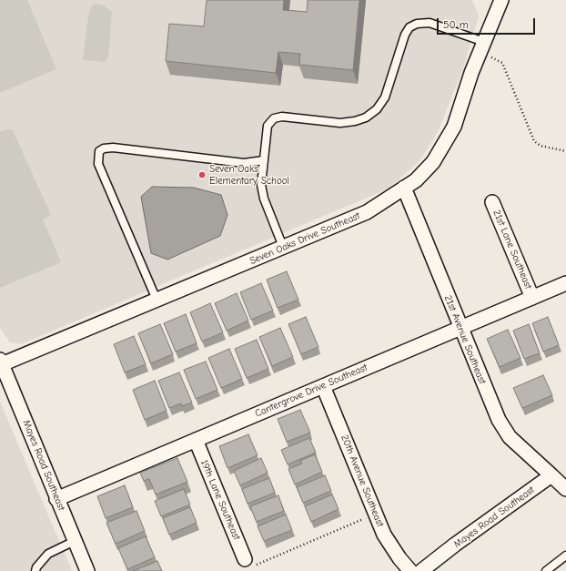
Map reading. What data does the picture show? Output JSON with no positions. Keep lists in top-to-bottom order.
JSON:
{
  "streets": {
    "street": [
      "Seven Oaks Drive Southeast",
      "21st Lane Southeast",
      "21st Avenue Southeast",
      "Cantergrove Drive Southeast",
      "Mayes Road Southeast",
      "20th Avenue Southeast",
      "19th Lane Southeast"
    ]
  },
  "crossings": [
    ["Seven Oaks Drive Southeast", "21st Avenue Southeast"],
    ["Seven Oaks Drive Southeast", "Mayes Road Southeast"],
    ["21st Lane Southeast", "Cantergrove Drive Southeast"],
    ["21st Avenue Southeast", "Cantergrove Drive Southeast"],
    ["21st Avenue Southeast", "Mayes Road Southeast"],
    ["Cantergrove Drive Southeast", "Mayes Road Southeast"],
    ["Cantergrove Drive Southeast", "20th Avenue Southeast"],
    ["Cantergrove Drive Southeast", "19th Lane Southeast"]
  ],
  "places": ["Seven Oaks Elementary School"],
  "scale_bar": "50 m"
}
